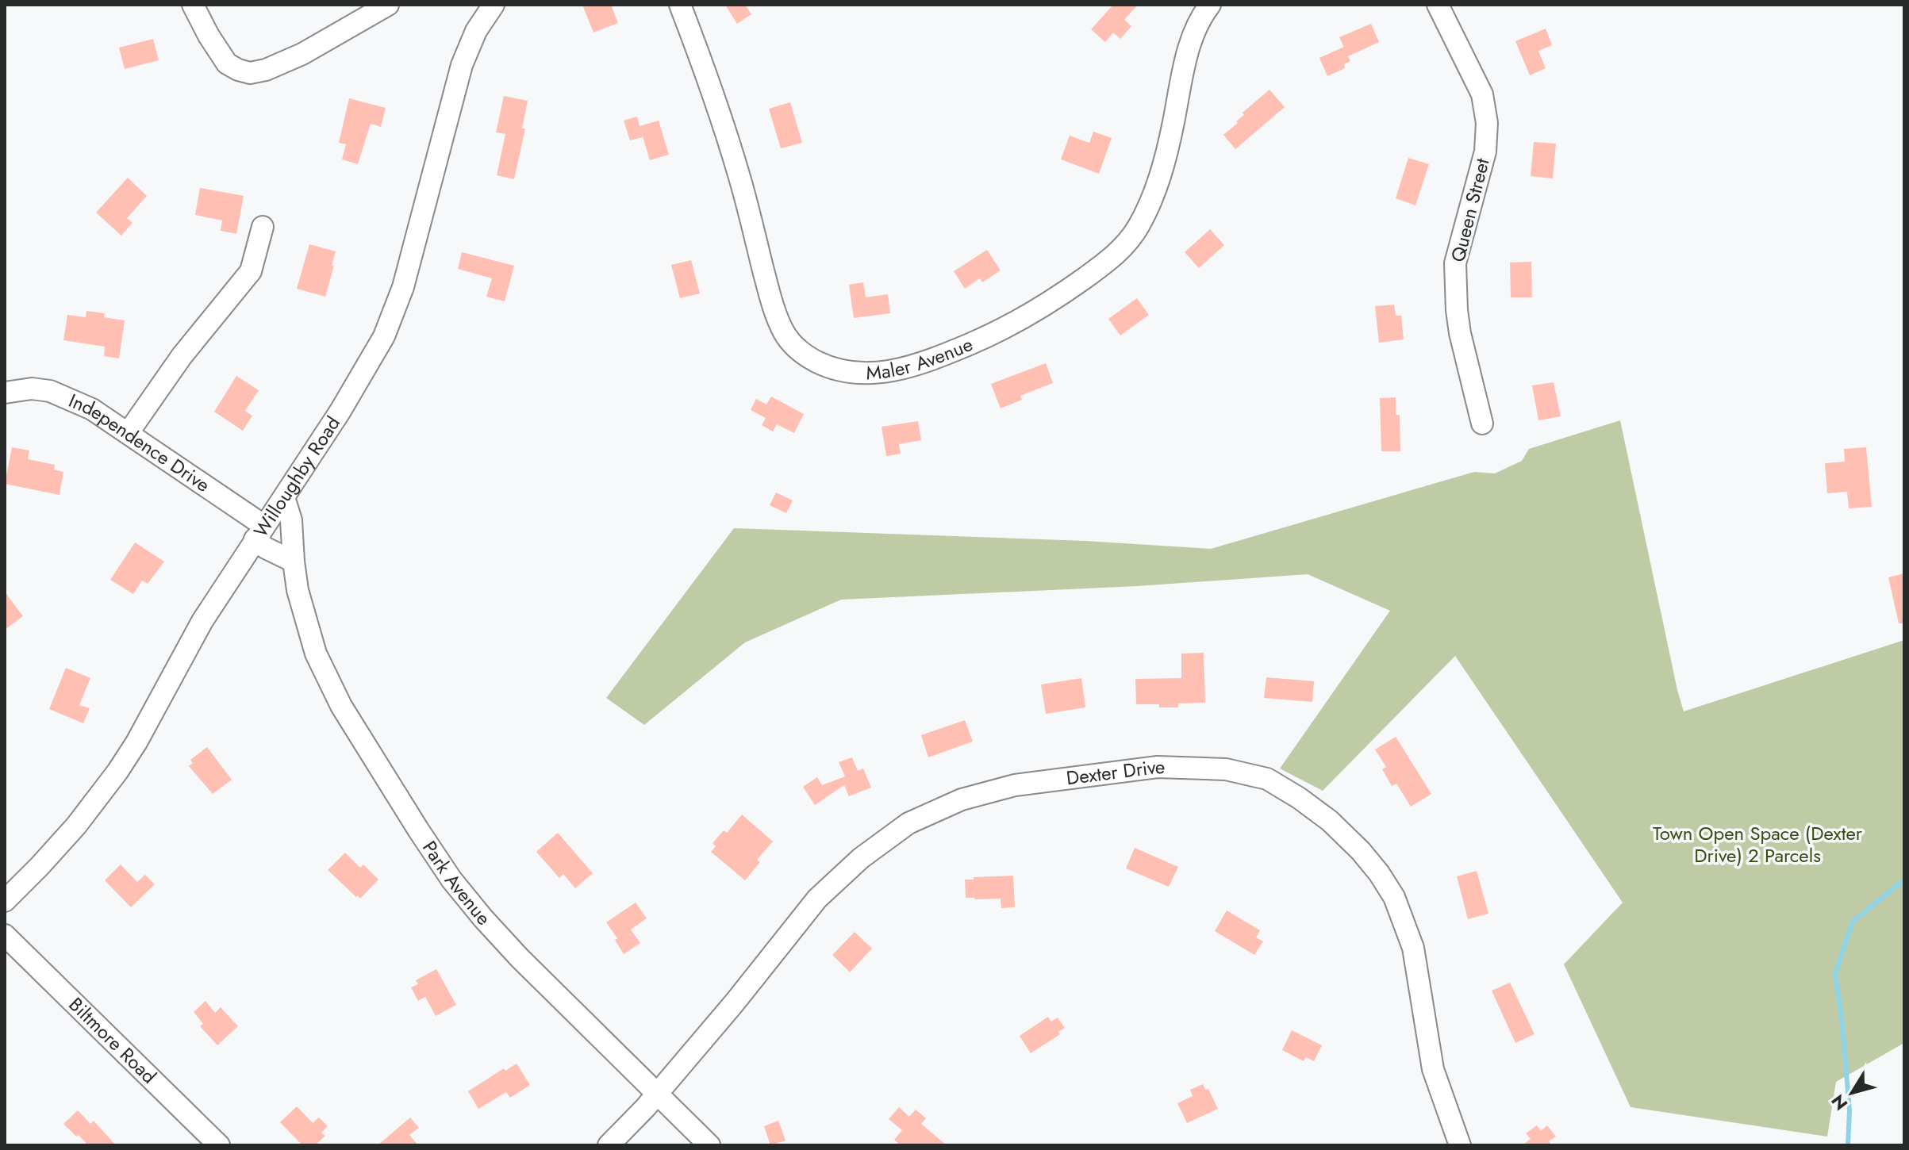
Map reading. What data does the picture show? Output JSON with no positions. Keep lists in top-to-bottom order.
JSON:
{
  "streets": {
    "street": [
      "Queen Street",
      "Maler Avenue",
      "Independence Drive",
      "Willoughby Road",
      "Dexter Drive",
      "Park Avenue",
      "Biltmore Road"
    ]
  },
  "crossings": [
    ["Independence Drive", "Willoughby Road"],
    ["Willoughby Road", "Park Avenue"],
    ["Dexter Drive", "Park Avenue"]
  ],
  "parks": ["Town Open Space (Dexter Drive) 2 Parcels"],
  "north": "bottom left"
}
